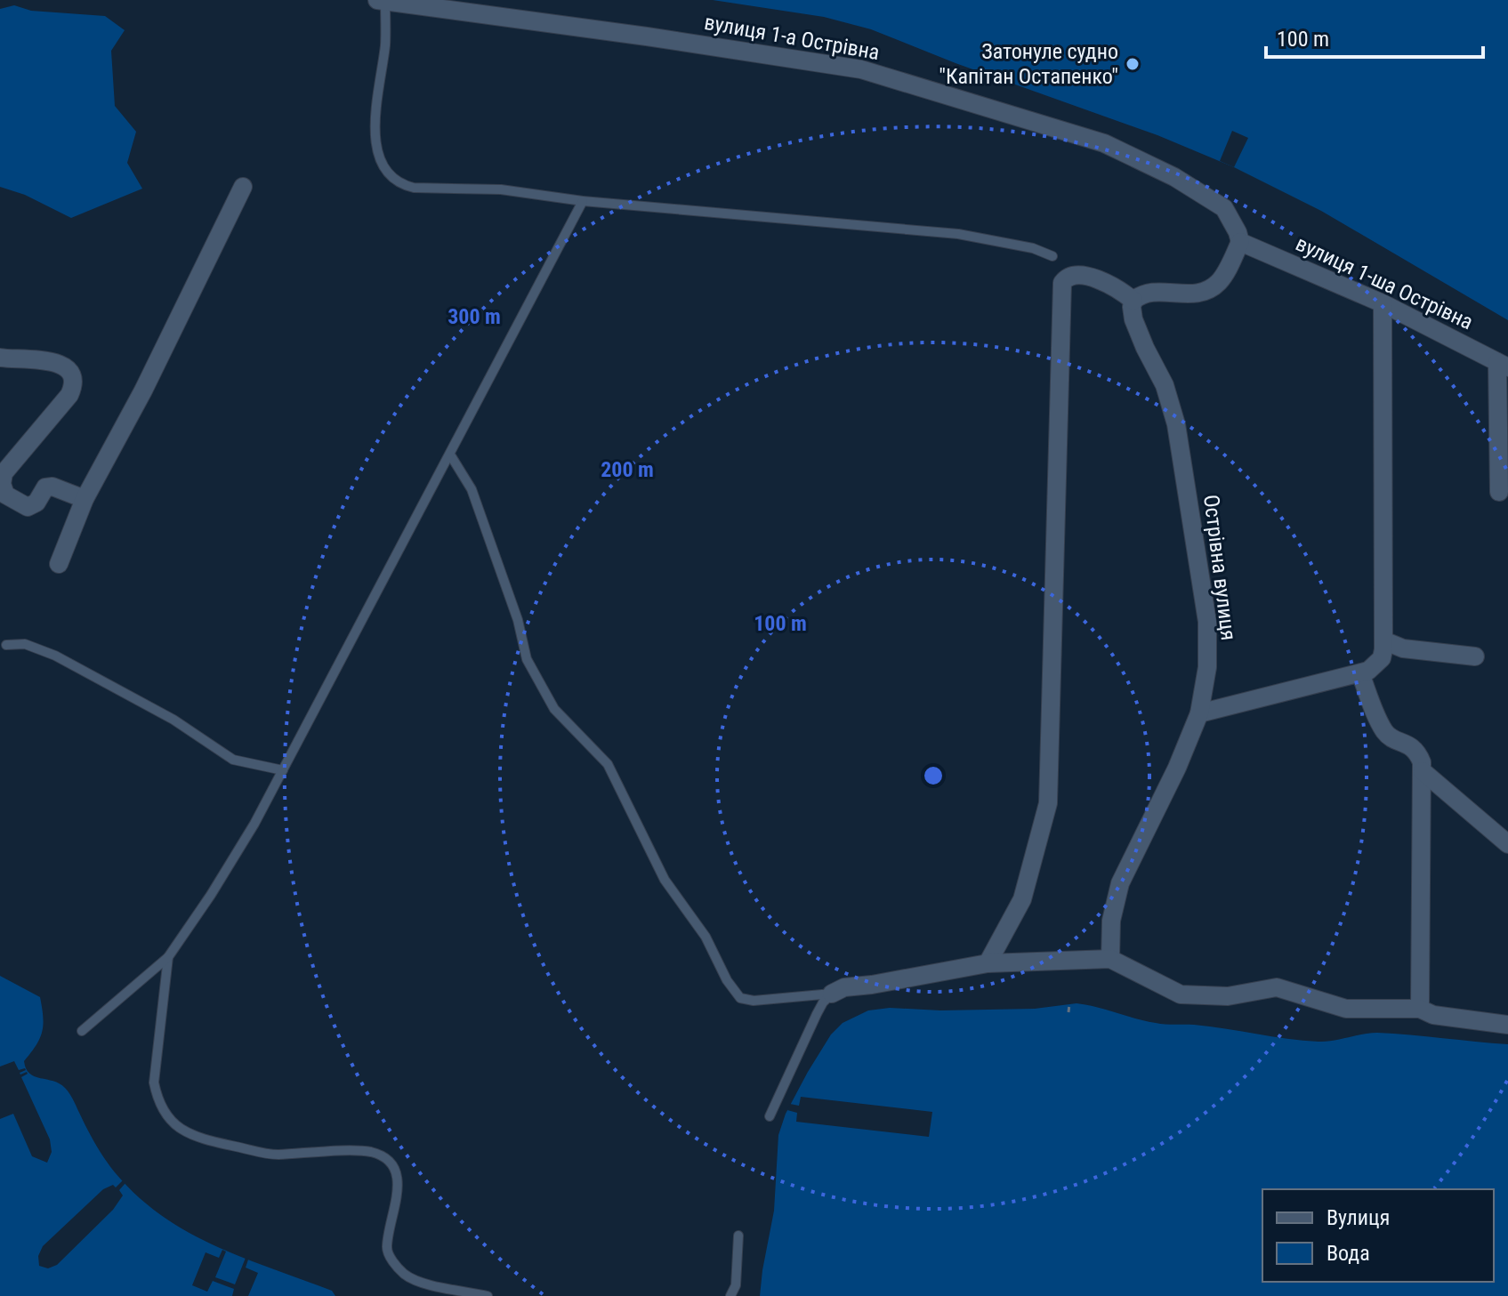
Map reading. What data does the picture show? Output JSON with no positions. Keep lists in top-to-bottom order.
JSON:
{
  "streets": {
    "street": ["вулиця 1-а Острівна", "вулиця 1-ша Острівна", "Острівна вулиця"]
  },
  "crossings": [
    ["вулиця 1-а Острівна", "вулиця 1-ша Острівна"]
  ],
  "places": ["Затонуле судно \"Капітан Остапенко\""],
  "legend": ["Вулиця", "Вода"],
  "scale_bar": "100 m",
  "rings": ["300 m", "200 m", "100 m"]
}
